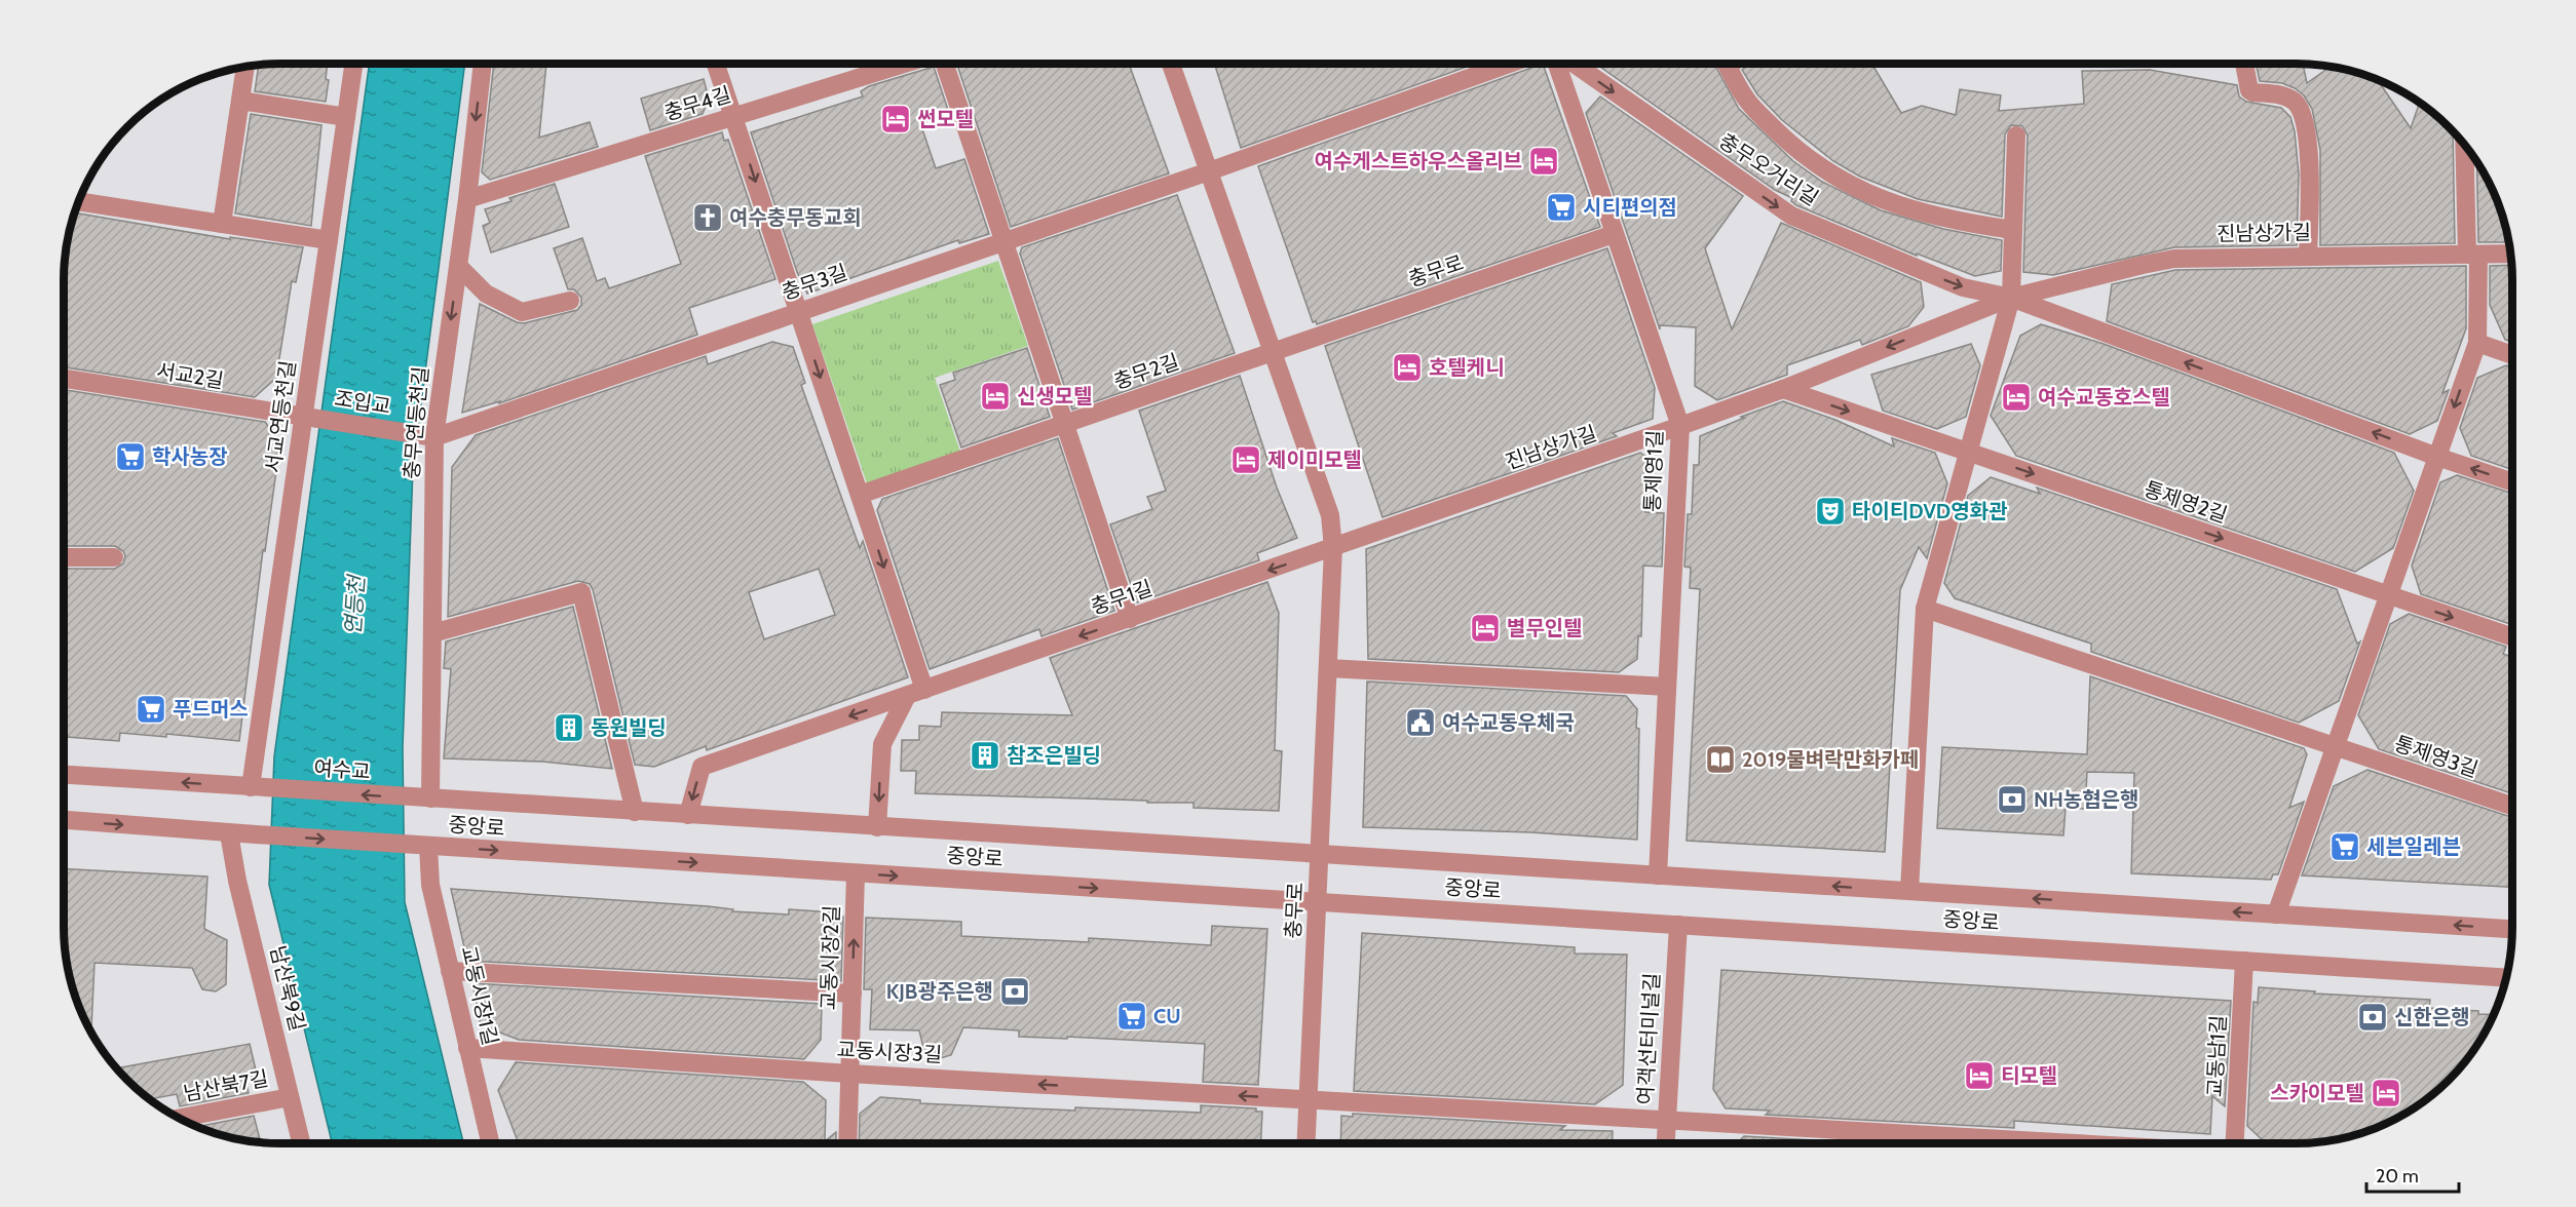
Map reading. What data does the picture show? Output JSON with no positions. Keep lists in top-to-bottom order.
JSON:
{
  "streets": {
    "street": [
      "충무4길",
      "충무오거리길",
      "진남상가길",
      "충무로",
      "충무3길",
      "충무2길",
      "서교2길",
      "조입교",
      "서교연등천길",
      "충무연등천길",
      "통제영1길",
      "통제영2길",
      "충무1길",
      "통제영3길",
      "여수교",
      "중앙로",
      "교동시장2길",
      "남산북9길",
      "교동시장1길",
      "여객선터미널길",
      "교동시장3길",
      "교동남1길",
      "남산북7길"
    ]
  },
  "crossings": [
    ["충무4길", "충무연등천길"],
    ["충무오거리길", "진남상가길"],
    ["진남상가길", "충무로"],
    ["진남상가길", "통제영1길"],
    ["진남상가길", "충무1길"],
    ["충무로", "충무3길"],
    ["충무로", "충무2길"],
    ["충무로", "통제영1길"],
    ["충무로", "충무1길"],
    ["충무로", "여수교"],
    ["충무로", "중앙로"],
    ["충무로", "교동시장3길"],
    ["충무3길", "조입교"],
    ["충무3길", "충무연등천길"],
    ["서교2길", "조입교"],
    ["서교2길", "서교연등천길"],
    ["조입교", "서교연등천길"],
    ["조입교", "충무연등천길"],
    ["서교연등천길", "여수교"],
    ["충무연등천길", "여수교"],
    ["통제영1길", "여수교"],
    ["충무1길", "여수교"],
    ["중앙로", "교동시장2길"],
    ["중앙로", "교동시장1길"],
    ["중앙로", "여객선터미널길"],
    ["중앙로", "교동남1길"],
    ["교동시장2길", "교동시장3길"],
    ["남산북9길", "남산북7길"],
    ["교동시장1길", "교동시장3길"],
    ["여객선터미널길", "교동시장3길"]
  ],
  "one_way": [
    "충무연등천길",
    "충무1길",
    "여수교",
    "교동시장2길"
  ],
  "water": ["연등천"],
  "places": {
    "hotel": [
      "썬모텔",
      "여수게스트하우스올리브",
      "호텔케니",
      "신생모텔",
      "여수교동호스텔",
      "제이미모텔",
      "별무인텔",
      "티모텔",
      "스카이모텔"
    ],
    "supermarket": [
      "시티편의점",
      "학사농장",
      "푸드머스",
      "세븐일레븐",
      "CU"
    ],
    "church": ["여수충무동교회"],
    "theatre": ["타이티DVD영화관"],
    "public building": ["여수교동우체국"],
    "building": ["동원빌딩", "참조은빌딩"],
    "library": ["2019물벼락만화카페"],
    "bank": ["NH농협은행", "KJB광주은행", "신한은행"]
  },
  "scale_bar": "20 m"
}
